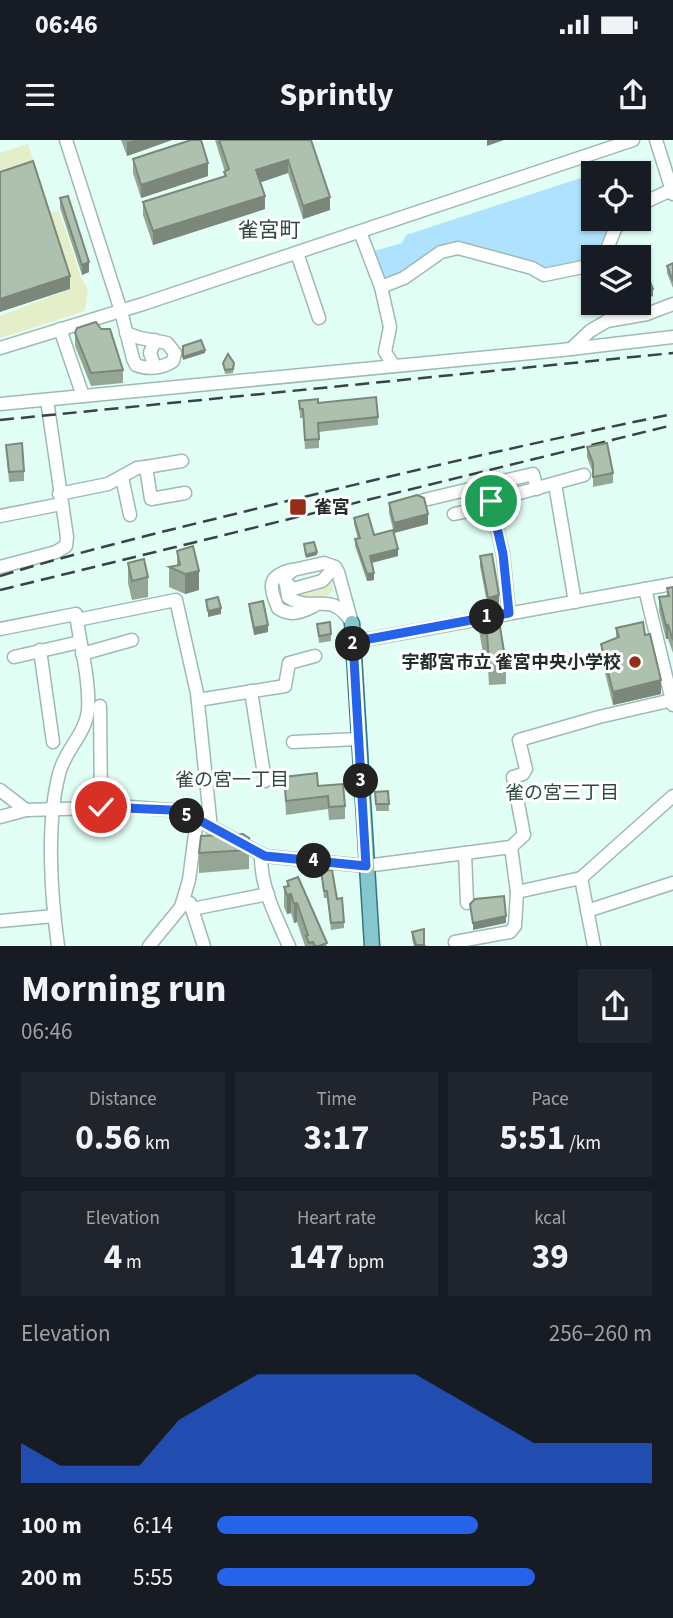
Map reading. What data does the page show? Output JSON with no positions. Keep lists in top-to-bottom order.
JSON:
{
  "districts": ["雀宮町", "雀の宮一丁目", "雀の宮三丁目"],
  "places": {
    "transit": ["雀宮"],
    "other": ["宇都宮市立 雀宮中央小学校"]
  },
  "page": {
    "status": "06:46",
    "header": "Sprintly",
    "pins": [
      "1",
      "2",
      "3",
      "5",
      "4"
    ],
    "heading": ["Morning run", "06:46"],
    "stats": [
      ["Distance", "0.56 km"],
      ["Time", "3:17"],
      ["Pace", "5:51 /km"],
      ["Elevation", "4 m"],
      ["Heart rate", "147 bpm"],
      ["kcal", "39"]
    ],
    "chart": ["Elevation", "256–260 m"],
    "list": [
      {
        "name": "100 m",
        "note": "6:14"
      },
      {
        "name": "200 m",
        "note": "5:55"
      }
    ]
  }
}
